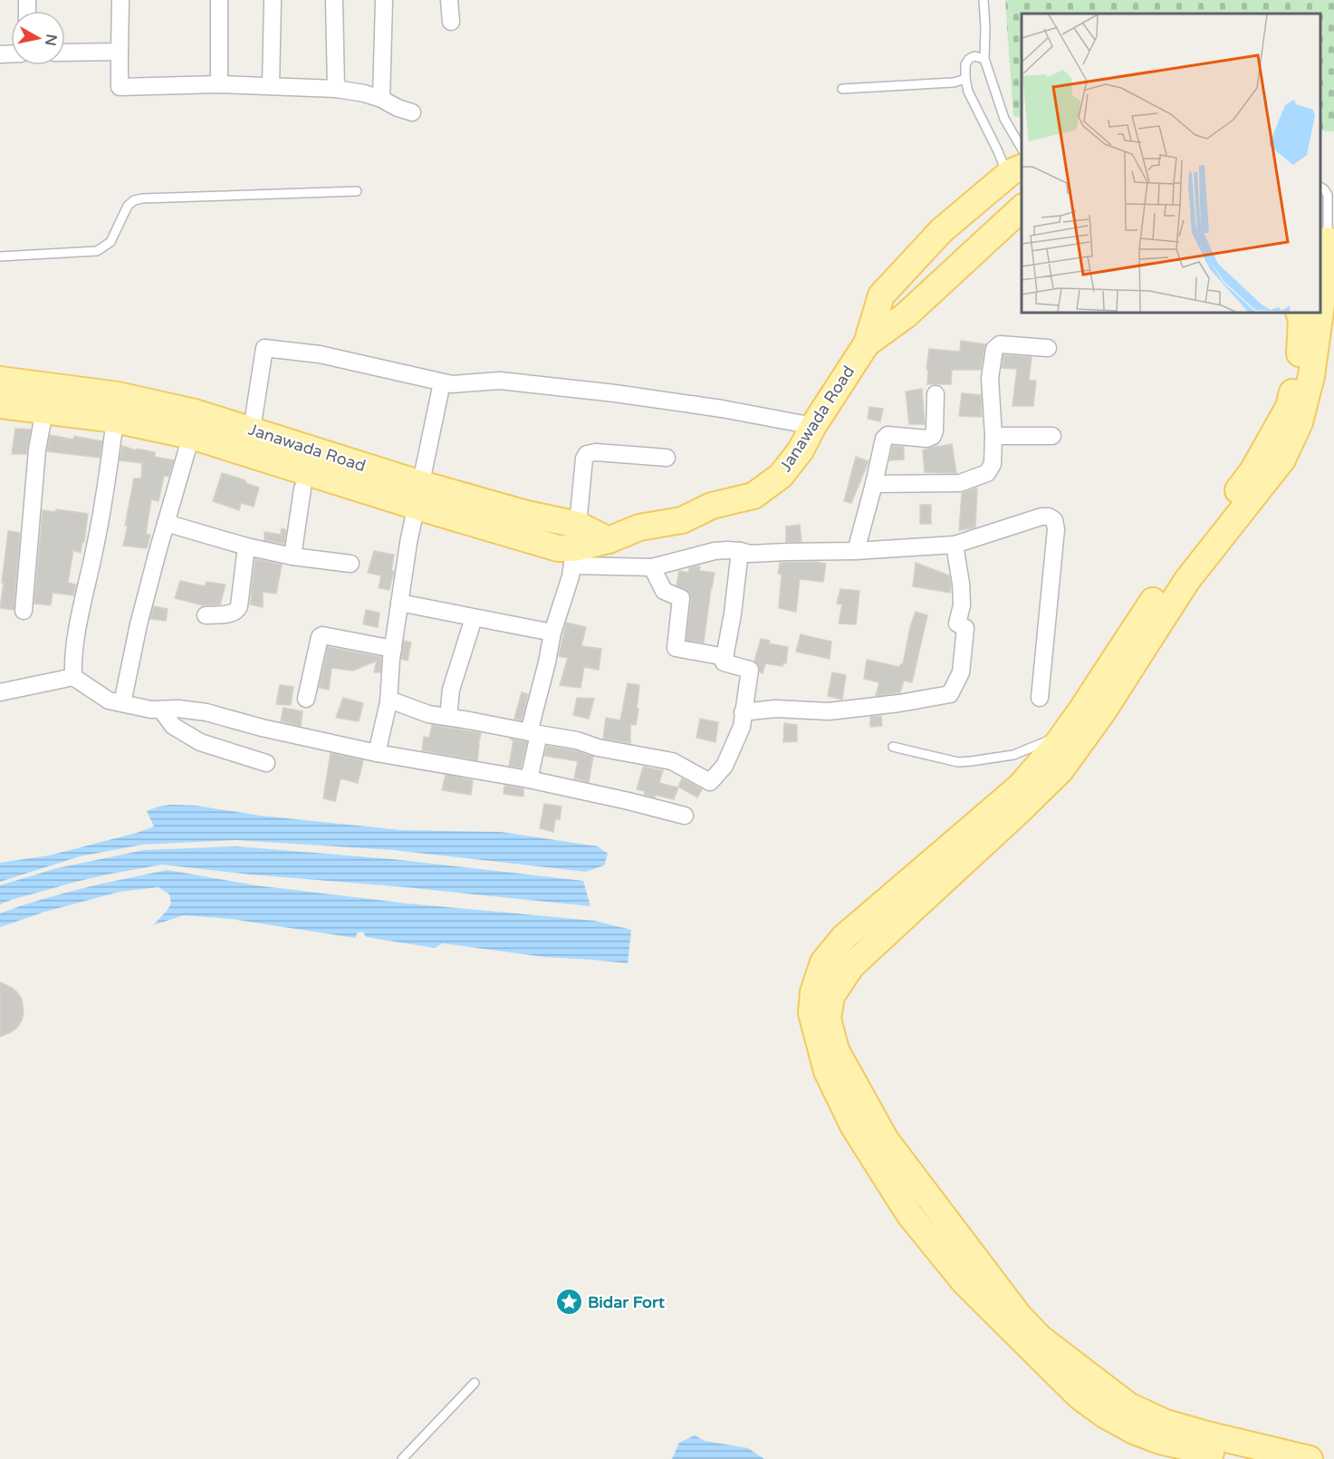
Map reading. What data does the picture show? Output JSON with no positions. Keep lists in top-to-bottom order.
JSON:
{
  "streets": {
    "main road": ["Janawada Road"]
  },
  "places": {
    "place": ["Bidar Fort"]
  },
  "north": "right"
}
